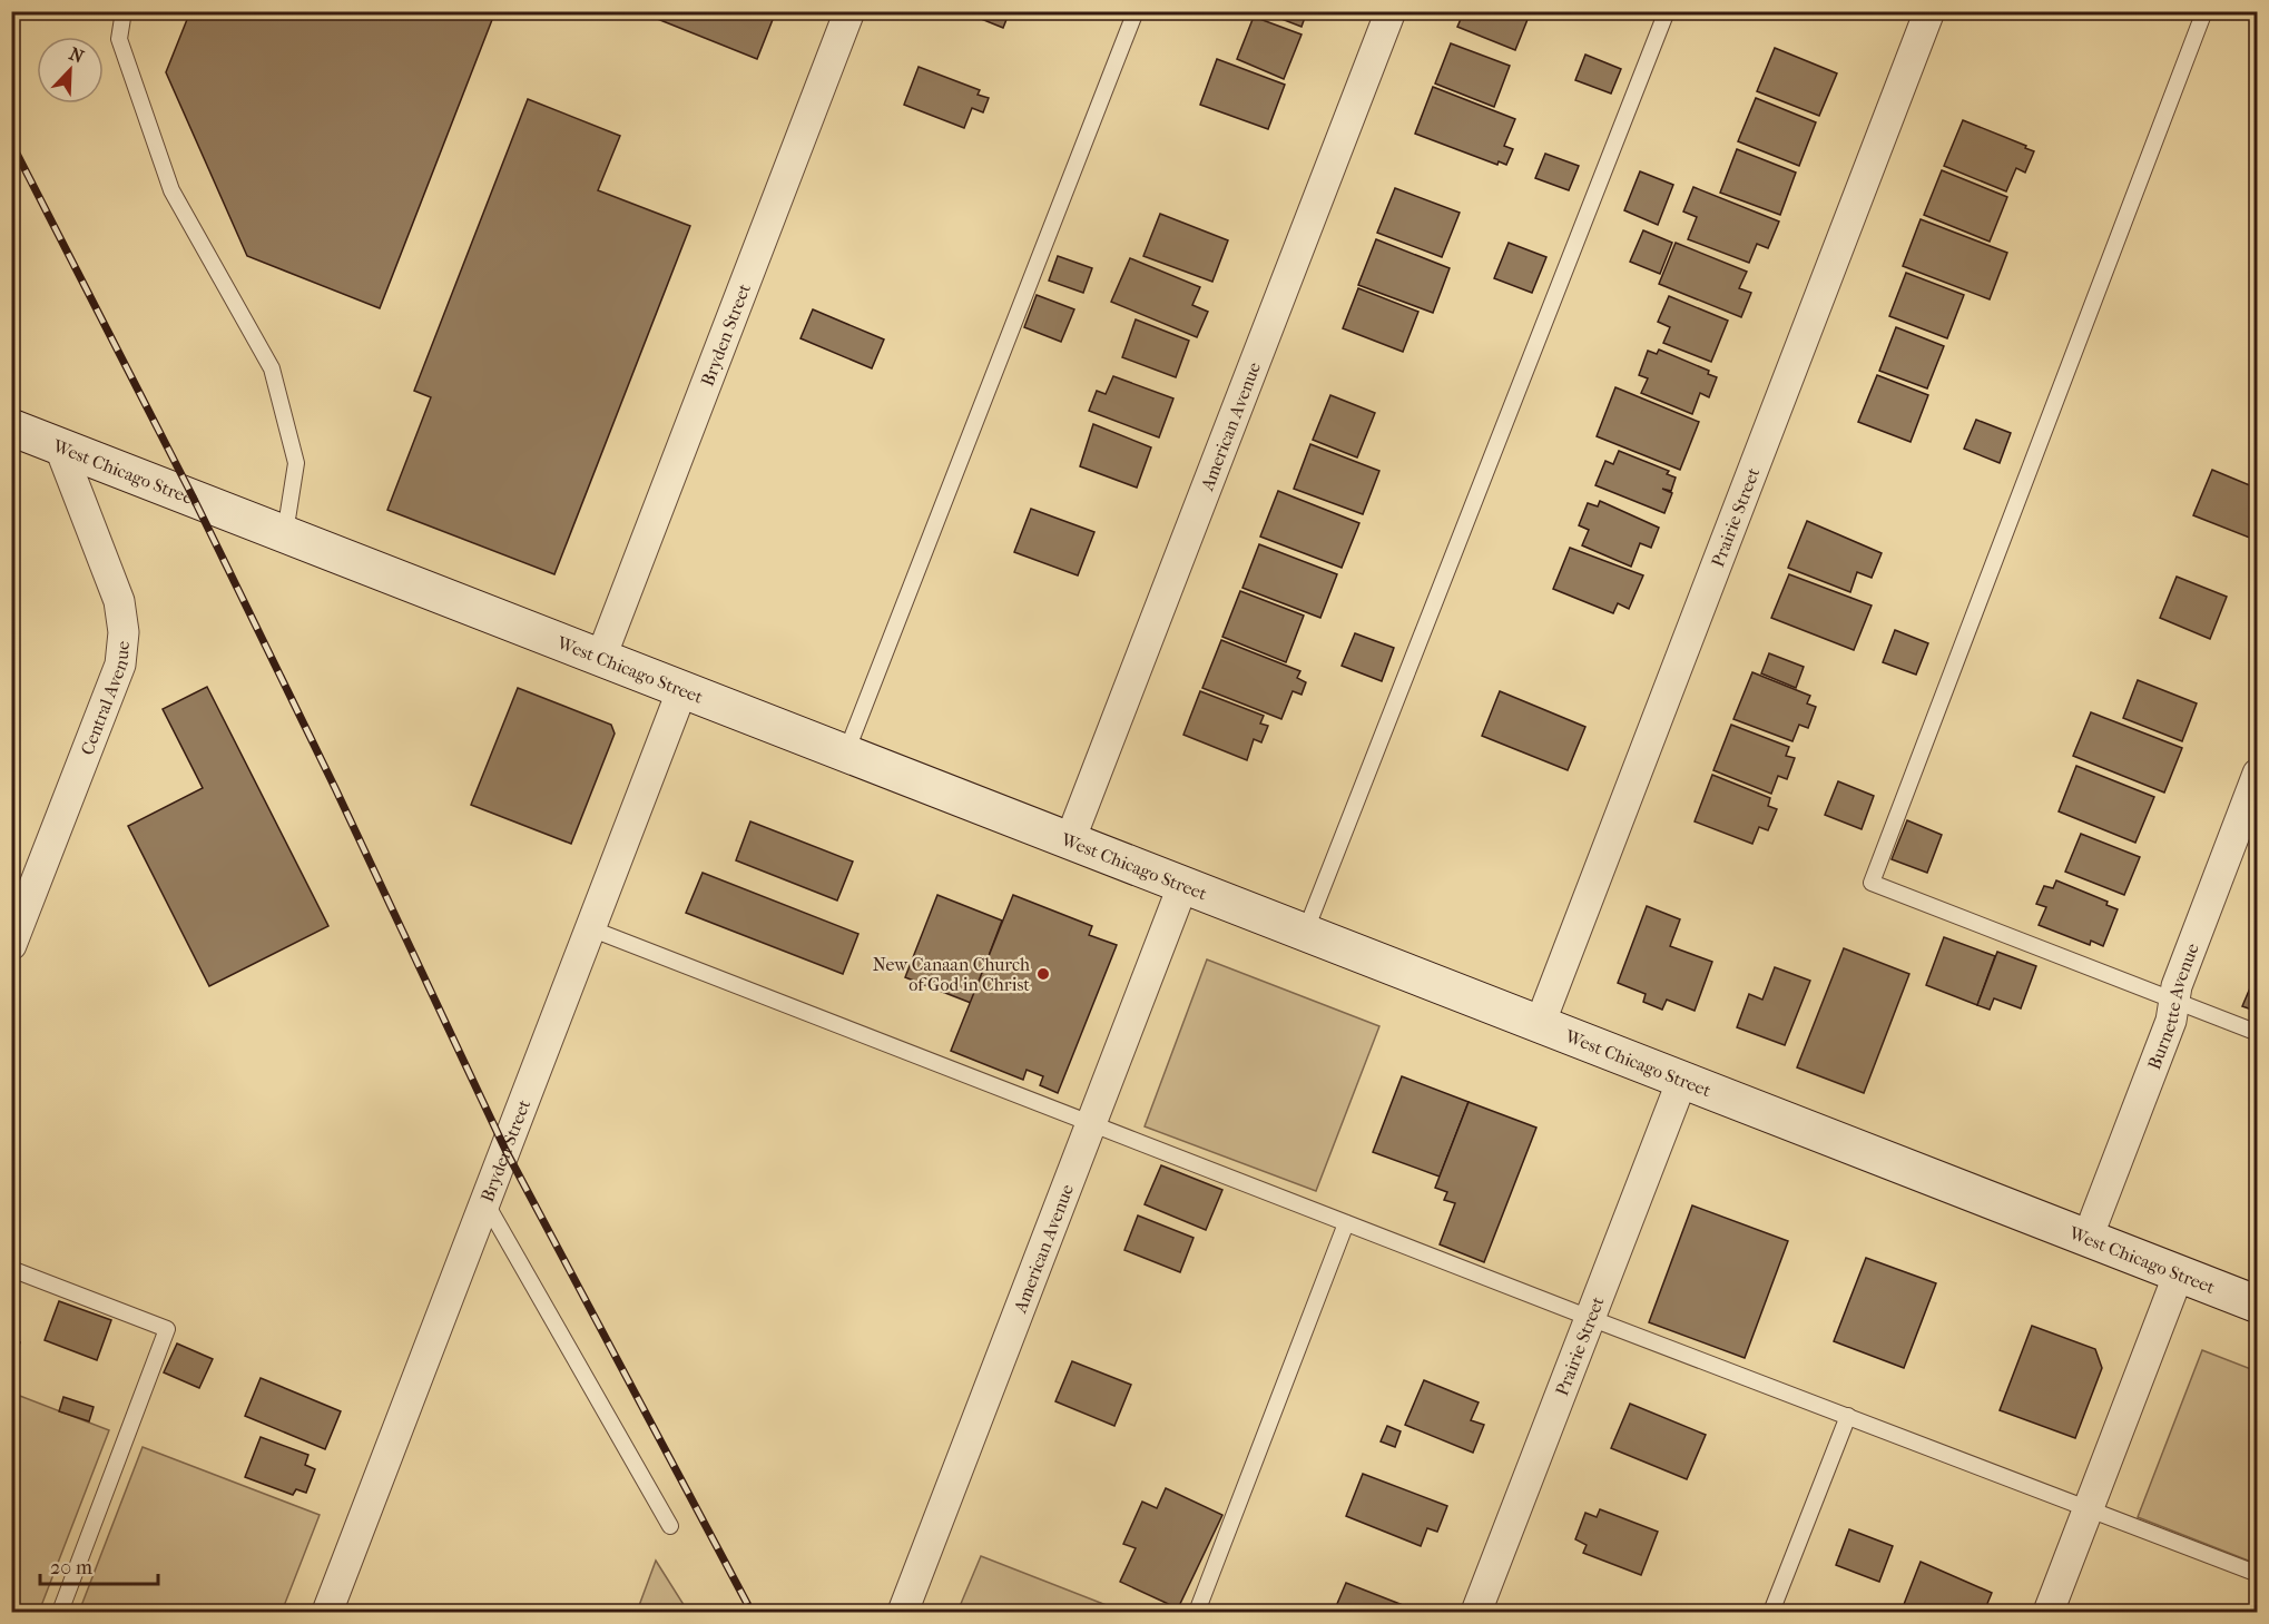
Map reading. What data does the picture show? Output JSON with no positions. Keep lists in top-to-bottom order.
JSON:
{
  "streets": {
    "street": [
      "Bryden Street",
      "American Avenue",
      "West Chicago Street",
      "Prairie Street",
      "Central Avenue",
      "Burnette Avenue"
    ]
  },
  "crossings": [
    ["Bryden Street", "West Chicago Street"],
    ["American Avenue", "West Chicago Street"],
    ["West Chicago Street", "Prairie Street"],
    ["West Chicago Street", "Central Avenue"],
    ["West Chicago Street", "Burnette Avenue"]
  ],
  "places": ["New Canaan Church of God in Christ"],
  "scale_bar": "20 m",
  "north": "top right"
}
